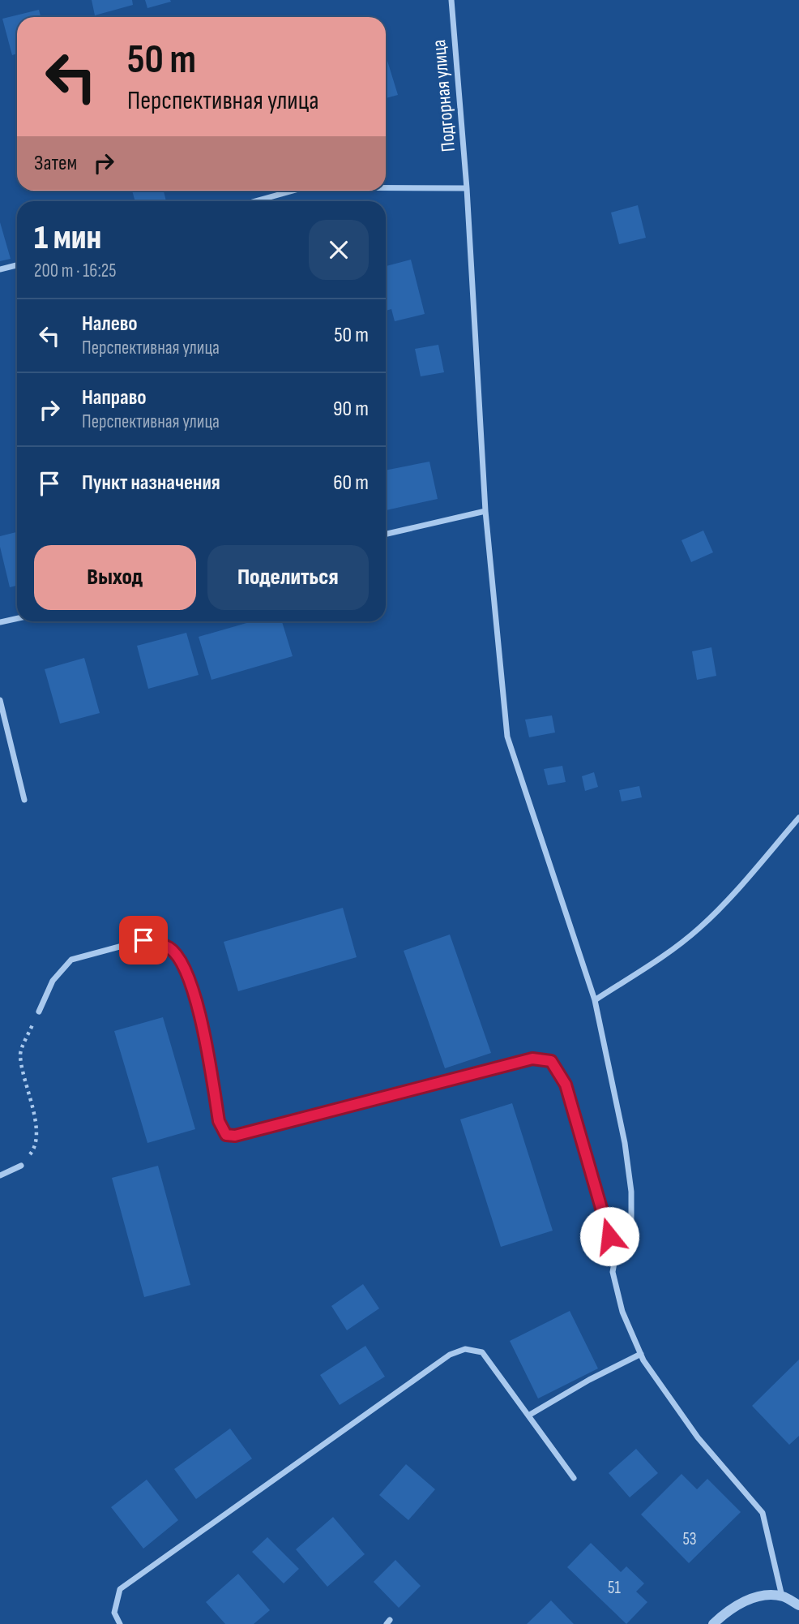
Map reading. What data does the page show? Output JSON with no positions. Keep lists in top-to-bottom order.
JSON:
{
  "streets": {
    "street": ["Подгорная улица"]
  },
  "house_numbers": ["53", "51"],
  "page": {
    "turn": ["50 m", "Перспективная улица"],
    "then": "Затем",
    "heading": ["1 мин", "200 m · 16:25"],
    "list": [
      {
        "name": "Налево",
        "note": "Перспективная улица",
        "value": "50 m"
      },
      {
        "name": "Направо",
        "note": "Перспективная улица",
        "value": "90 m"
      },
      {
        "name": "Пункт назначения",
        "value": "60 m"
      }
    ],
    "buttons": ["Выход", "Поделиться"]
  }
}
